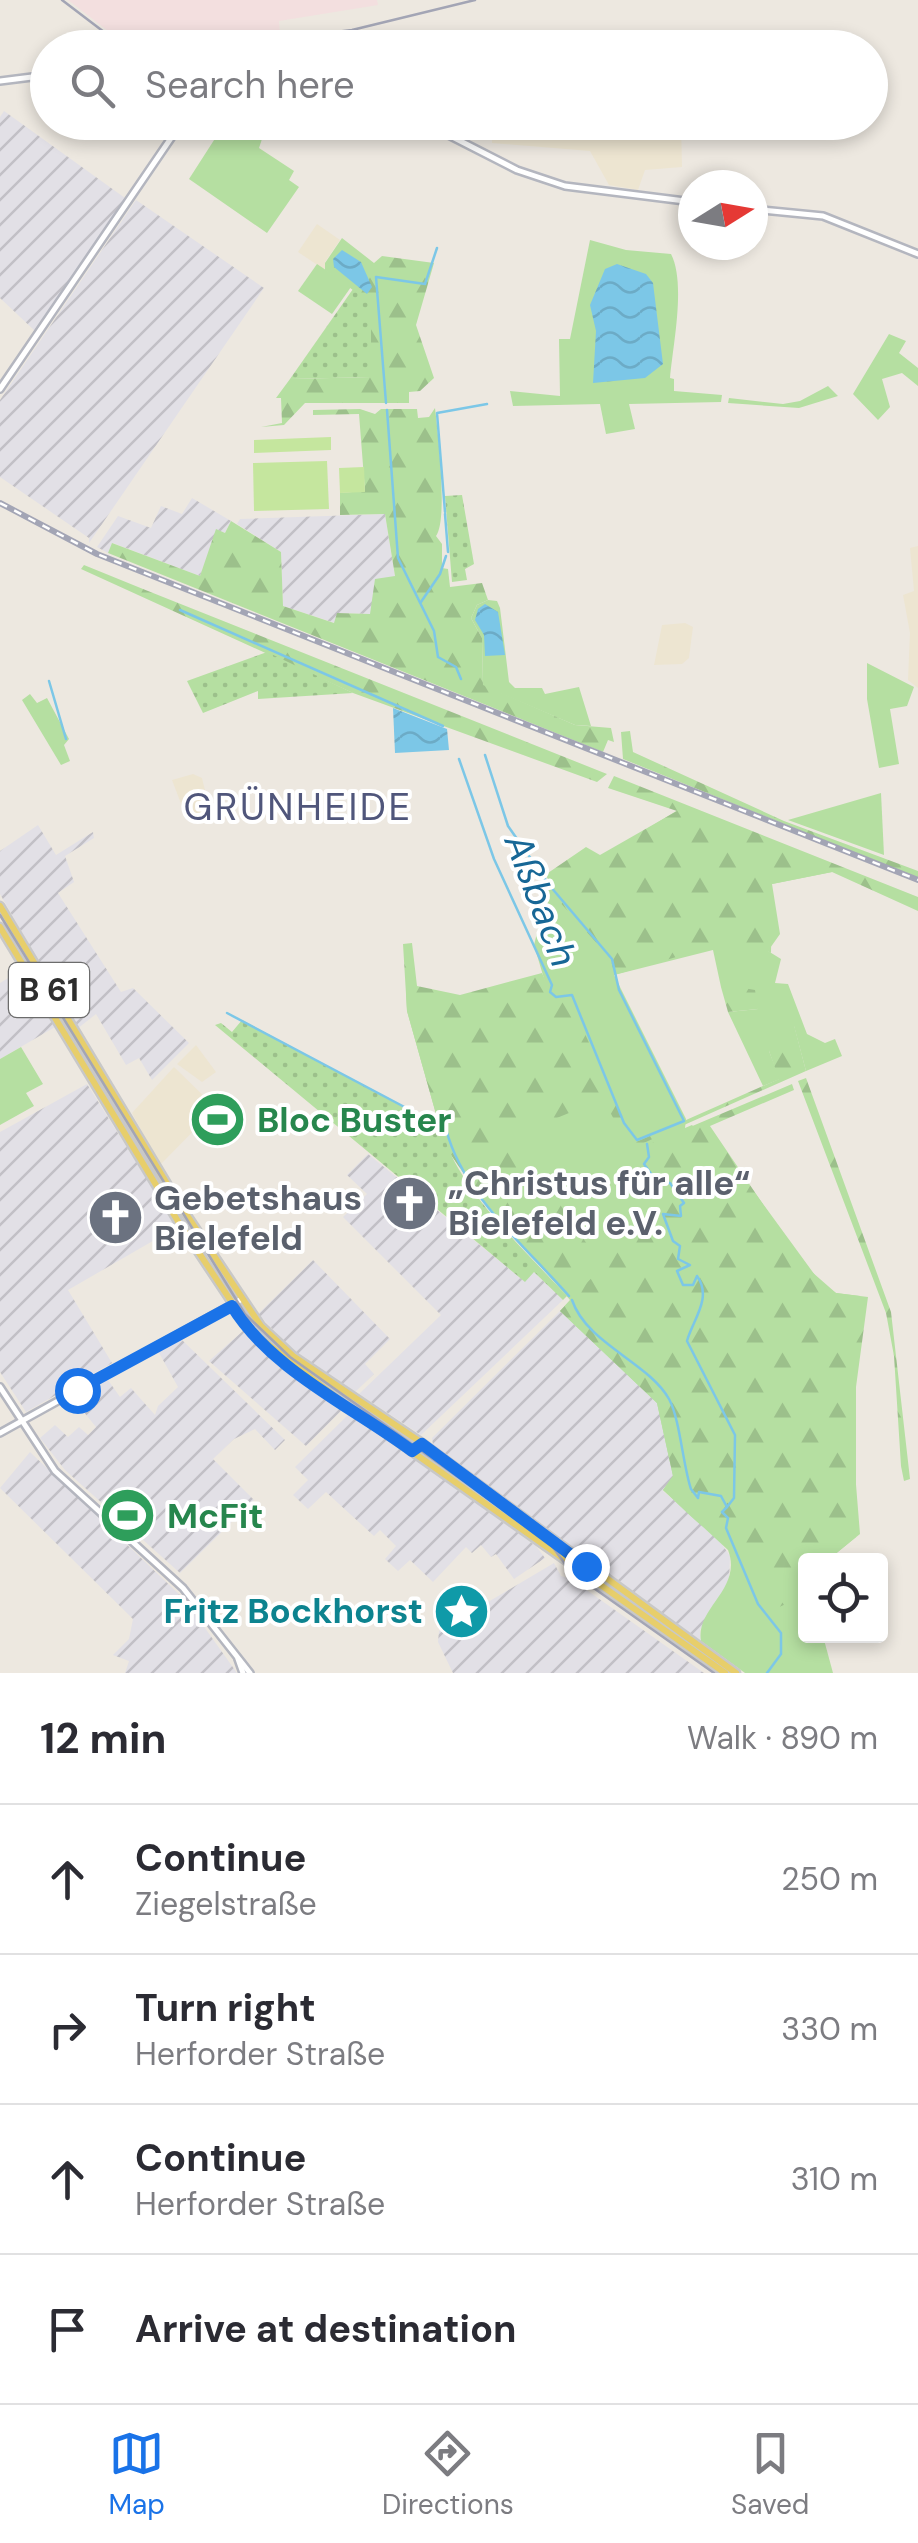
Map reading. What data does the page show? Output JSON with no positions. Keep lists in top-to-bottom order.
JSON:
{
  "streets": {
    "main road": ["B 61"]
  },
  "districts": ["GRÜNHEIDE"],
  "water": ["Aßbach"],
  "places": {
    "sports": ["Bloc Buster", "McFit"],
    "church": ["„Christus für alle“ Bielefeld e.V.", "Gebetshaus Bielefeld"],
    "place": ["Fritz Bockhorst"]
  },
  "north": "right",
  "page": {
    "search": "Search here",
    "heading": ["12 min", "Walk · 890 m"],
    "list": [
      ["Continue", "Ziegelstraße", "250 m"],
      ["Turn right", "Herforder Straße", "330 m"],
      ["Continue", "Herforder Straße", "310 m"],
      "Arrive at destination"
    ],
    "nav": ["Map", "Directions", "Saved"]
  }
}
